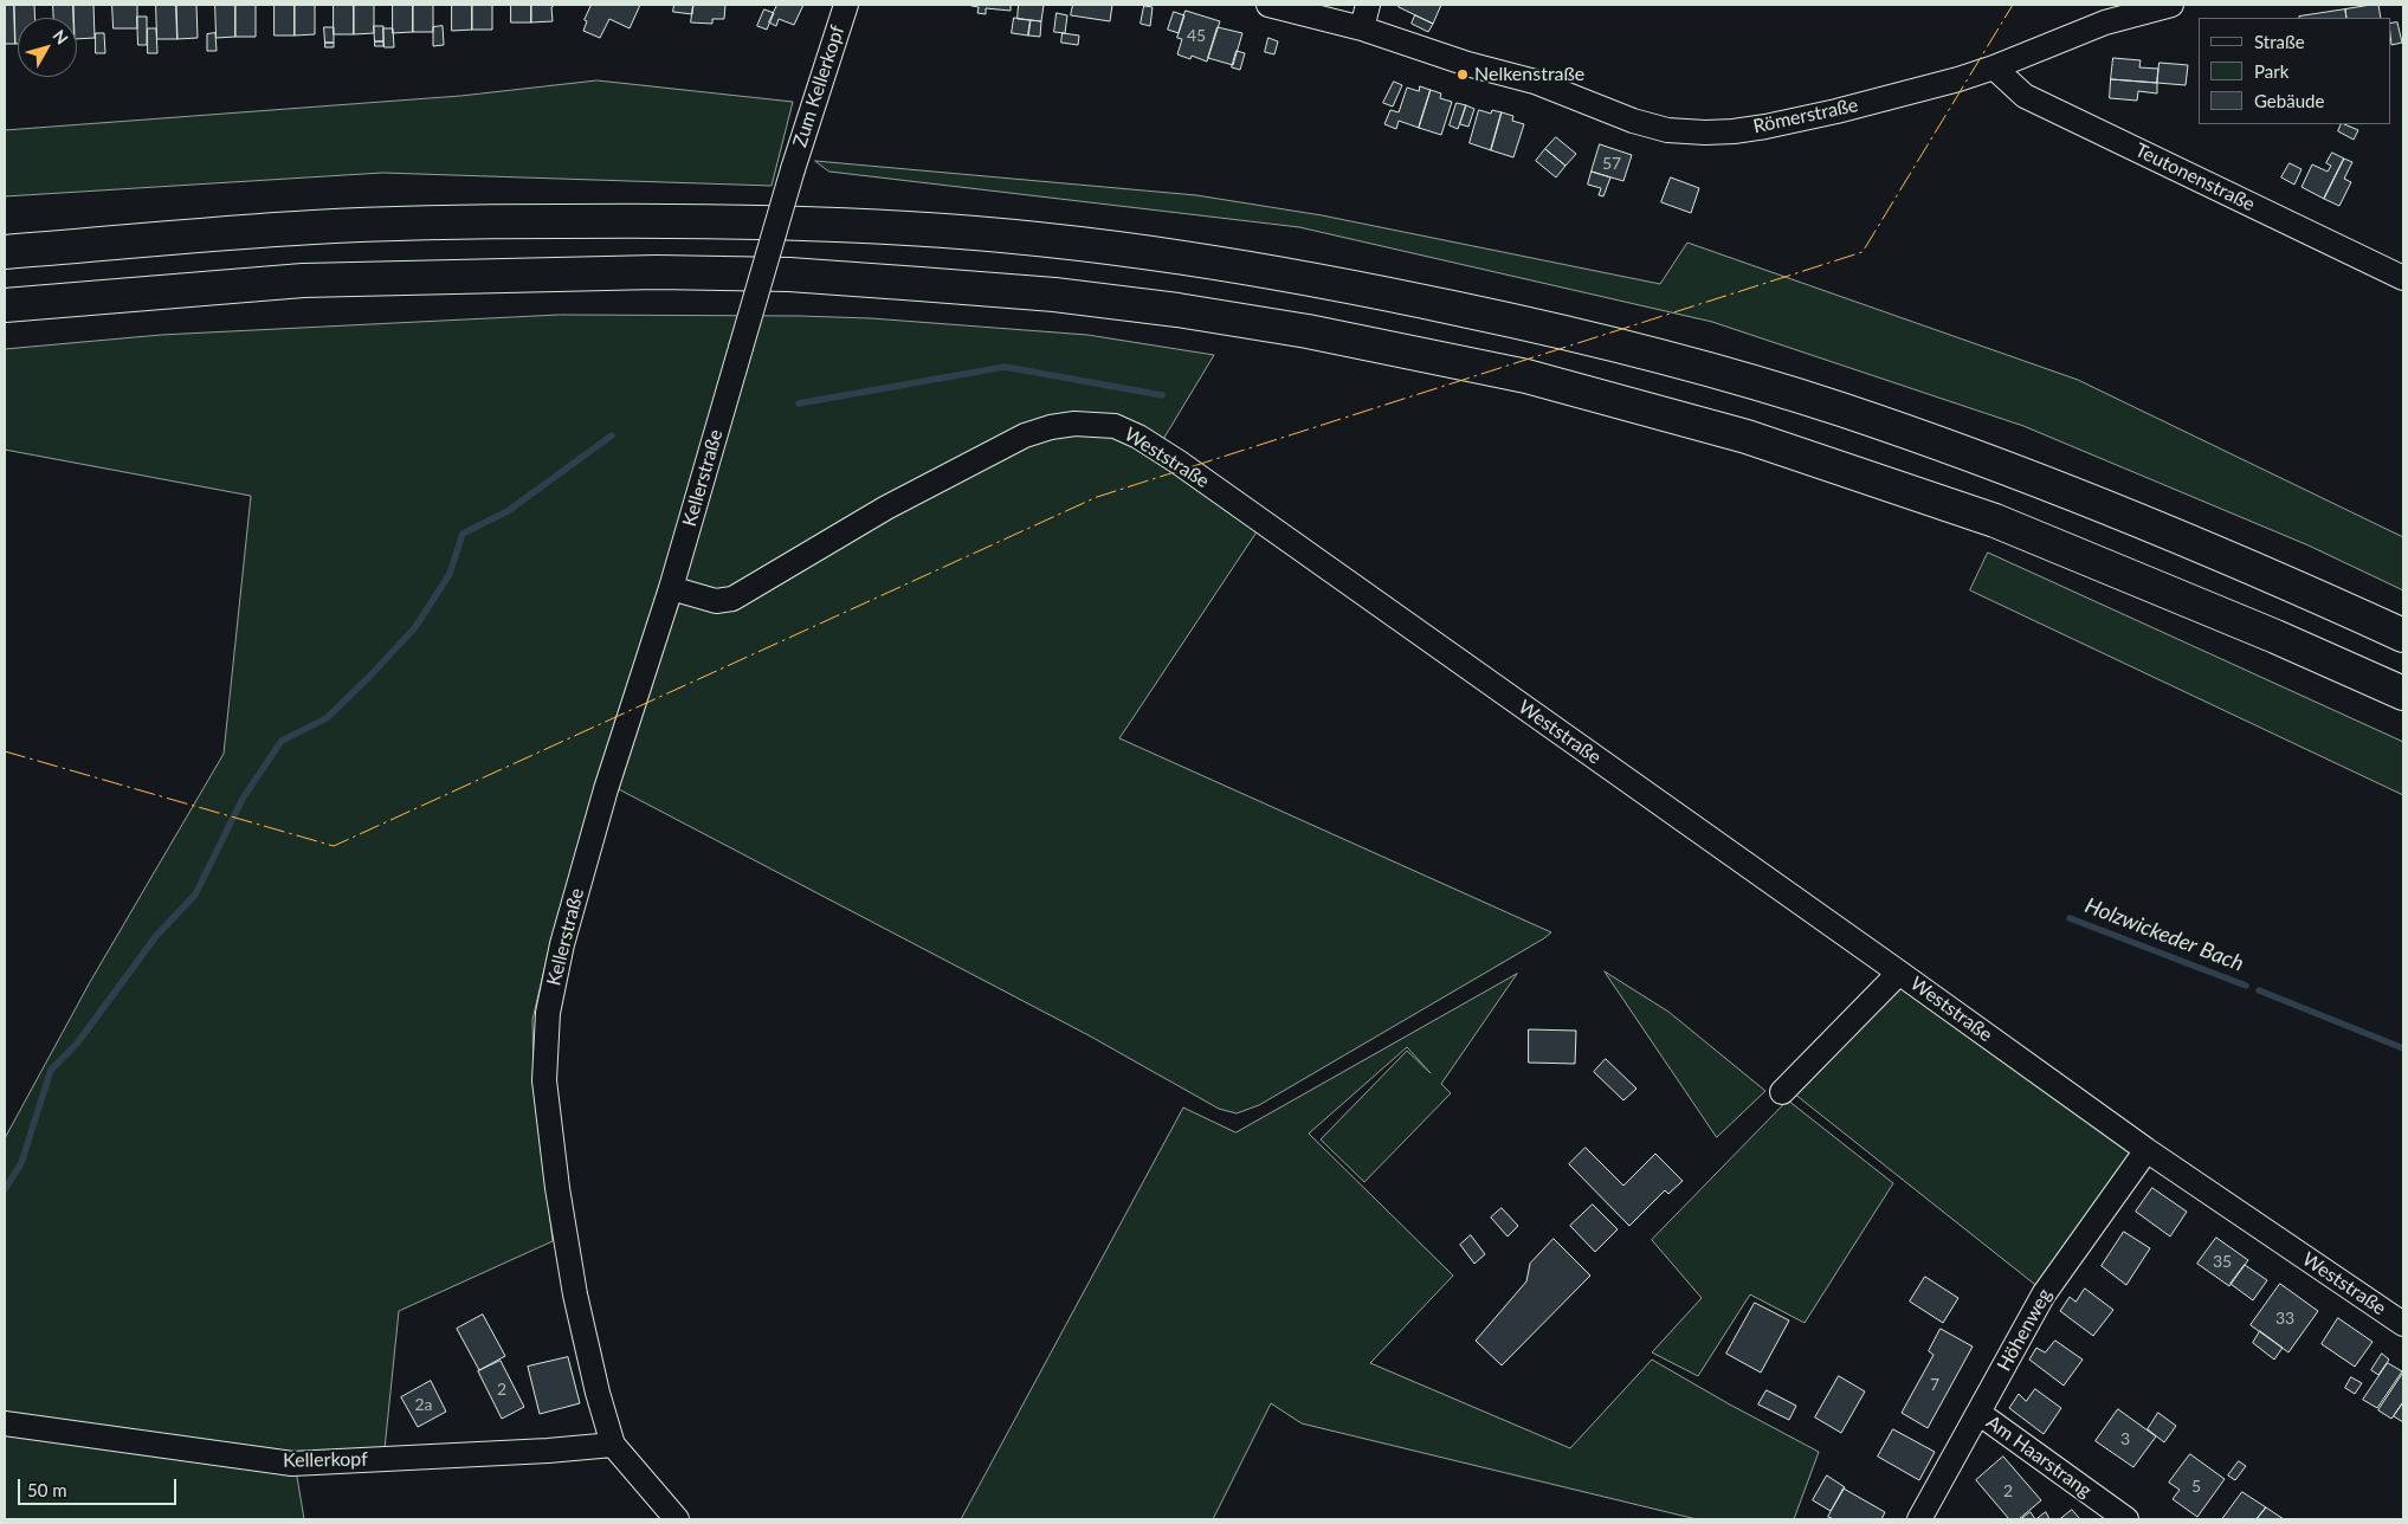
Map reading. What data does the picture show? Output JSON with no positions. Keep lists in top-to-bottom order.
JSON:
{
  "streets": {
    "street": [
      "Zum Kellerkopf",
      "Römerstraße",
      "Teutonenstraße",
      "Weststraße",
      "Kellerstraße",
      "Höhenweg",
      "Am Haarstrang",
      "Kellerkopf"
    ]
  },
  "crossings": [
    ["Zum Kellerkopf", "Kellerstraße"],
    ["Römerstraße", "Teutonenstraße"],
    ["Weststraße", "Kellerstraße"],
    ["Weststraße", "Höhenweg"],
    ["Kellerstraße", "Kellerkopf"],
    ["Höhenweg", "Am Haarstrang"]
  ],
  "water": ["Holzwickeder Bach"],
  "places": ["Nelkenstraße"],
  "house_numbers": [
    "45",
    "57",
    "35",
    "33",
    "7",
    "2",
    "2a",
    "3",
    "5",
    "2"
  ],
  "legend": ["Straße", "Park", "Gebäude"],
  "scale_bar": "50 m",
  "north": "top right"
}
